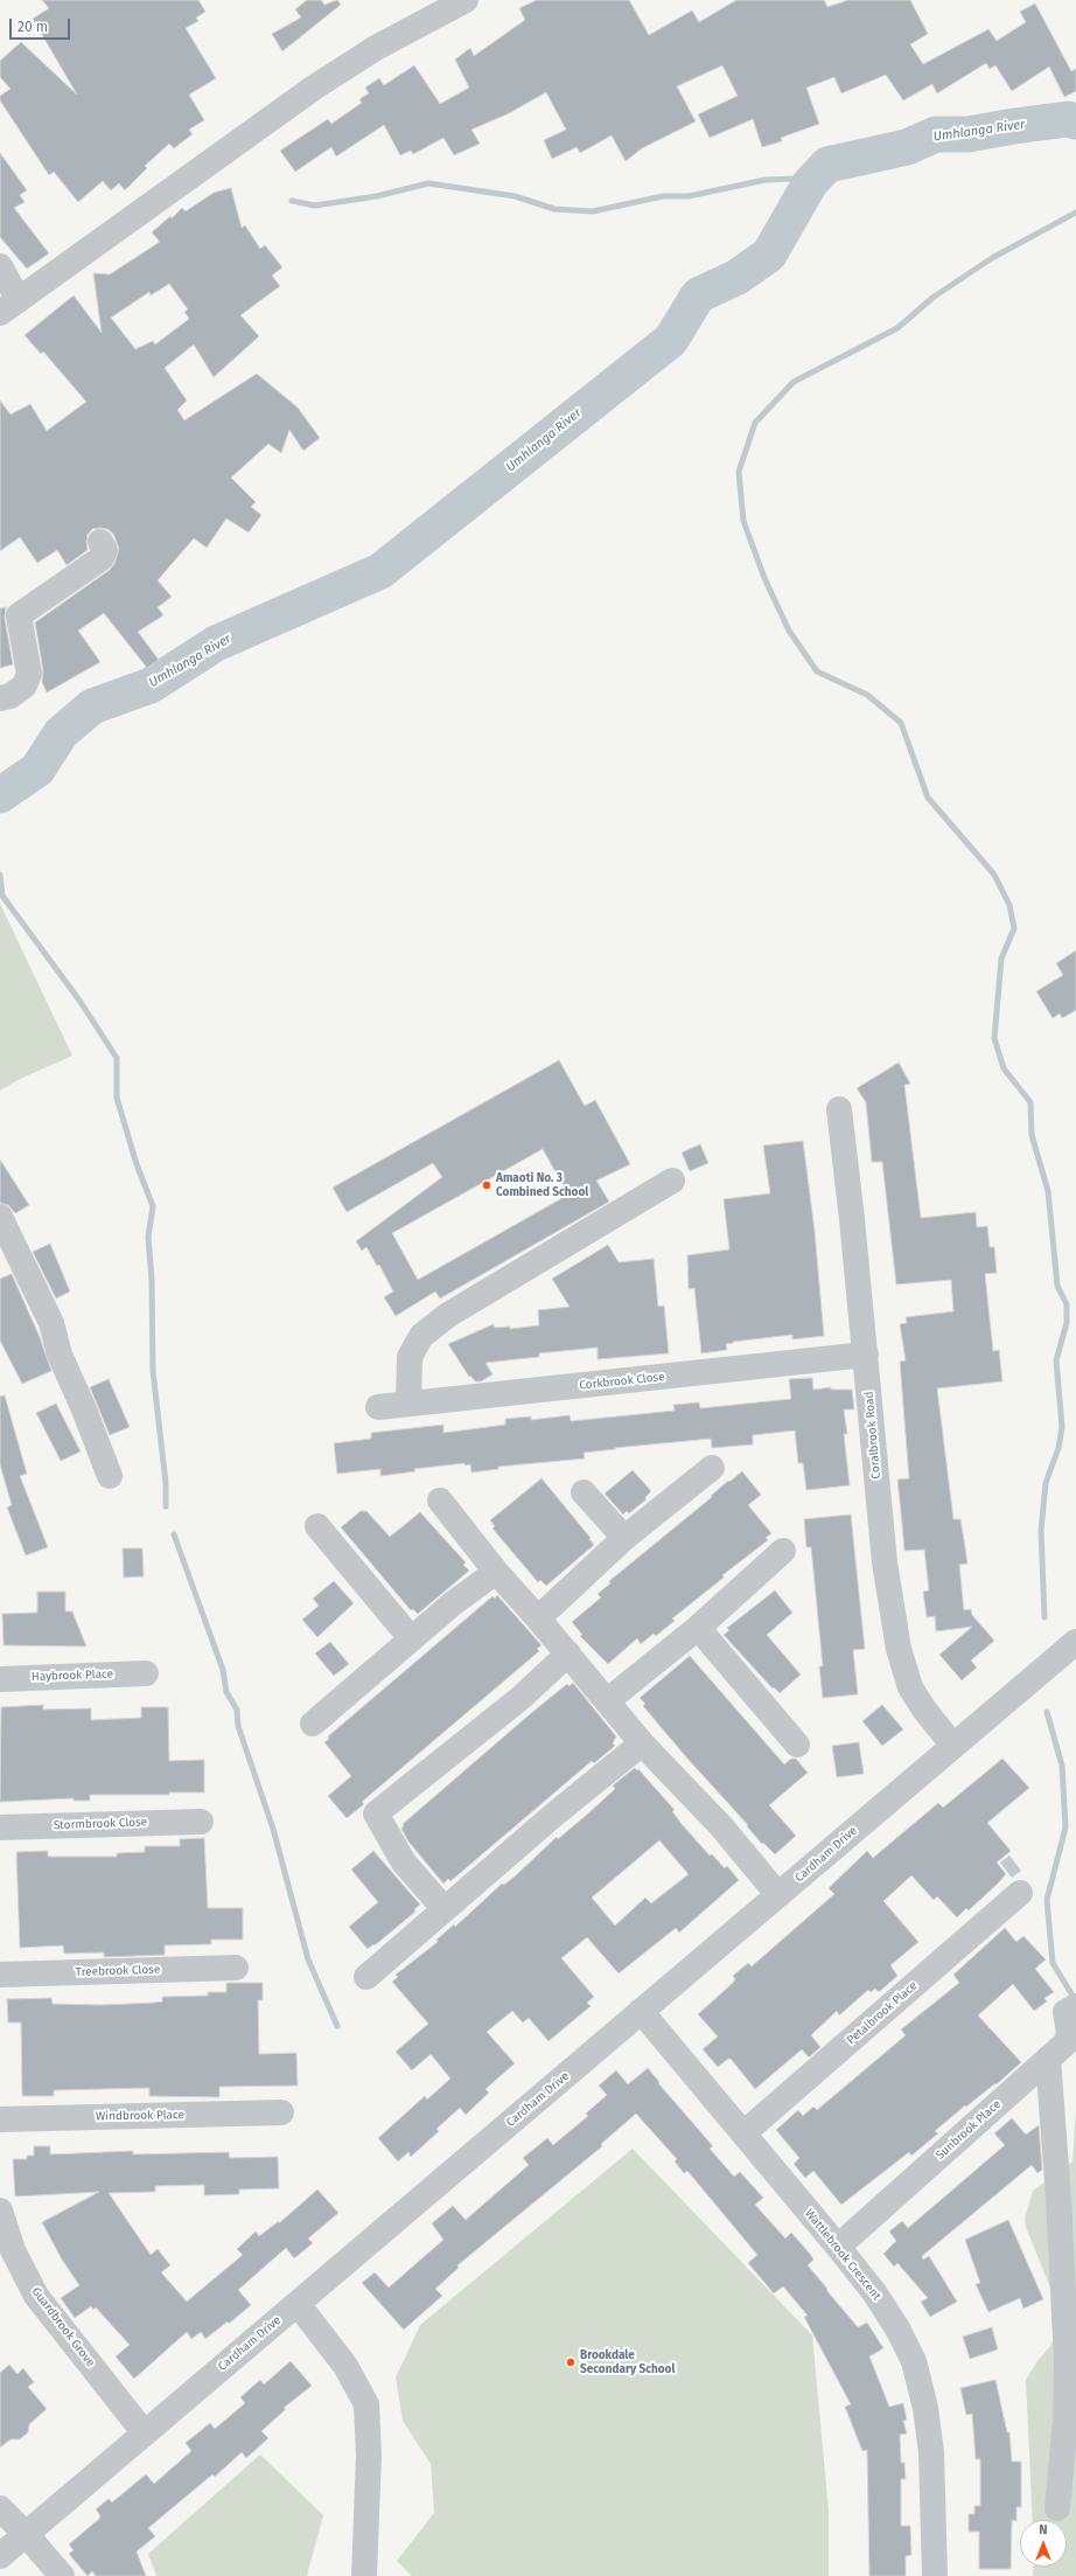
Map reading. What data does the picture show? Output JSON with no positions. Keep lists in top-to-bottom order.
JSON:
{
  "streets": {
    "street": [
      "Corkbrook Close",
      "Coralbrook Road",
      "Haybrook Place",
      "Stormbrook Close",
      "Cardham Drive",
      "Treebrook Close",
      "Petalbrook Place",
      "Windbrook Place",
      "Sunbrook Place",
      "Wattlebrook Crescent",
      "Guardbrook Grove"
    ]
  },
  "crossings": [
    ["Corkbrook Close", "Coralbrook Road"],
    ["Coralbrook Road", "Cardham Drive"],
    ["Cardham Drive", "Wattlebrook Crescent"],
    ["Cardham Drive", "Guardbrook Grove"],
    ["Petalbrook Place", "Wattlebrook Crescent"],
    ["Sunbrook Place", "Wattlebrook Crescent"]
  ],
  "water": ["Umhlanga River"],
  "places": ["Amaoti No. 3 Combined School", "Brookdale Secondary School"],
  "scale_bar": "20 m",
  "north": "top"
}
